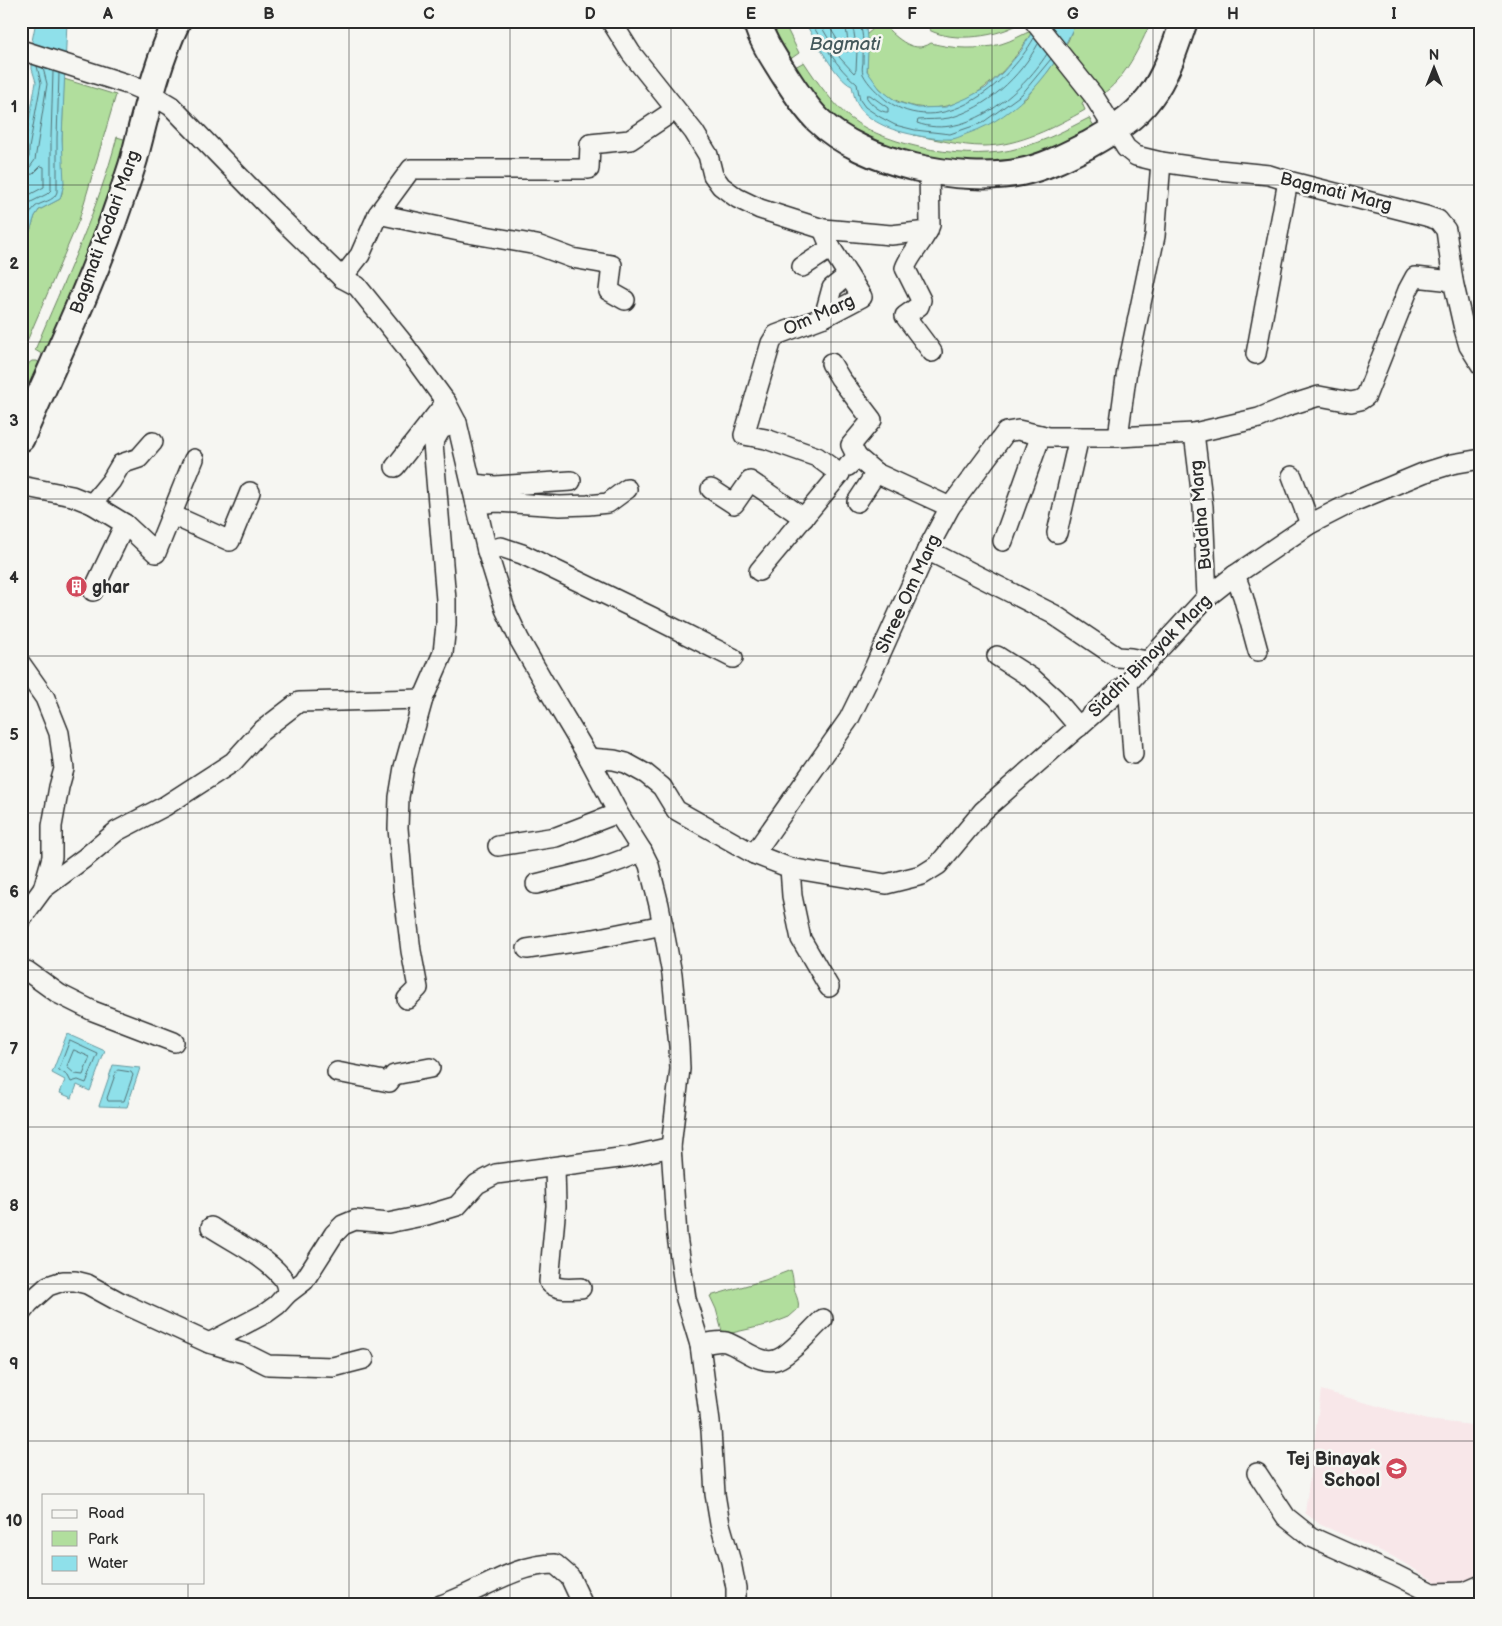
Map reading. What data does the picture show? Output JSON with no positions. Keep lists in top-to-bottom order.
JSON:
{
  "streets": {
    "main road": ["Bagmati Kodari Marg"],
    "street": [
      "Bagmati Marg",
      "Om Marg",
      "Buddha Marg",
      "Shree Om Marg",
      "Siddhi Binayak Marg"
    ]
  },
  "crossings": [
    ["Bagmati Marg", "Shree Om Marg"],
    ["Buddha Marg", "Shree Om Marg"],
    ["Buddha Marg", "Siddhi Binayak Marg"],
    ["Shree Om Marg", "Siddhi Binayak Marg"]
  ],
  "water": ["Bagmati"],
  "places": {
    "building": ["ghar"],
    "school or university": ["Tej Binayak School"]
  },
  "legend": ["Road", "Park", "Water"],
  "north": "top",
  "grid": {
    "columns": [
      "A",
      "B",
      "C",
      "D",
      "E",
      "F",
      "G",
      "H",
      "I"
    ],
    "rows": [
      "1",
      "2",
      "3",
      "4",
      "5",
      "6",
      "7",
      "8",
      "9",
      "10"
    ]
  }
}
